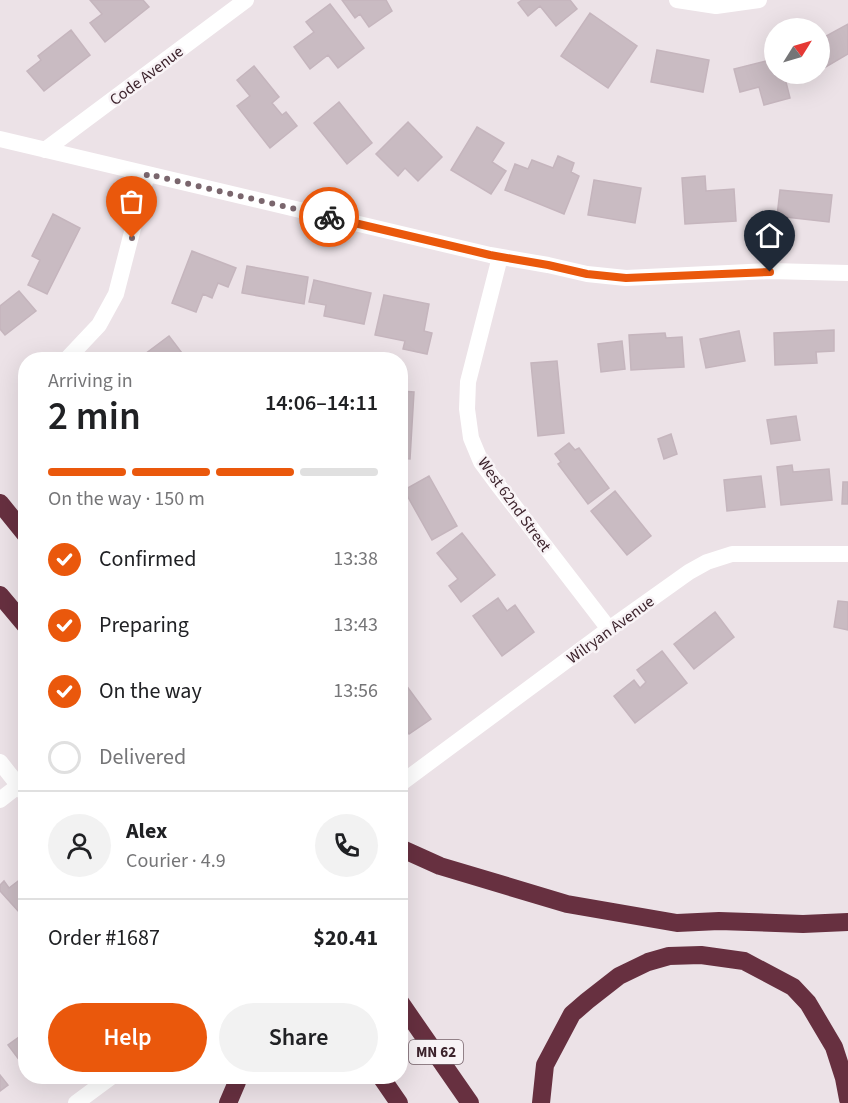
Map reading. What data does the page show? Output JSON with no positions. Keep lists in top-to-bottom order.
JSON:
{
  "streets": {
    "highway": ["MN 62"],
    "street": ["Code Avenue", "West 62nd Street", "Wilryan Avenue"]
  },
  "crossings": [
    ["West 62nd Street", "Wilryan Avenue"]
  ],
  "north": "top right",
  "page": {
    "heading": ["2 min", "Arriving in", "14:06–14:11"],
    "panel": [
      "Alex",
      "Courier · 4.9",
      "Order #1687",
      "$20.41"
    ],
    "bar": "On the way · 150 m",
    "list": [
      ["Confirmed", "13:38"],
      ["Preparing", "13:43"],
      ["On the way", "13:56"],
      "Delivered"
    ],
    "buttons": ["Help", "Share"]
  }
}
